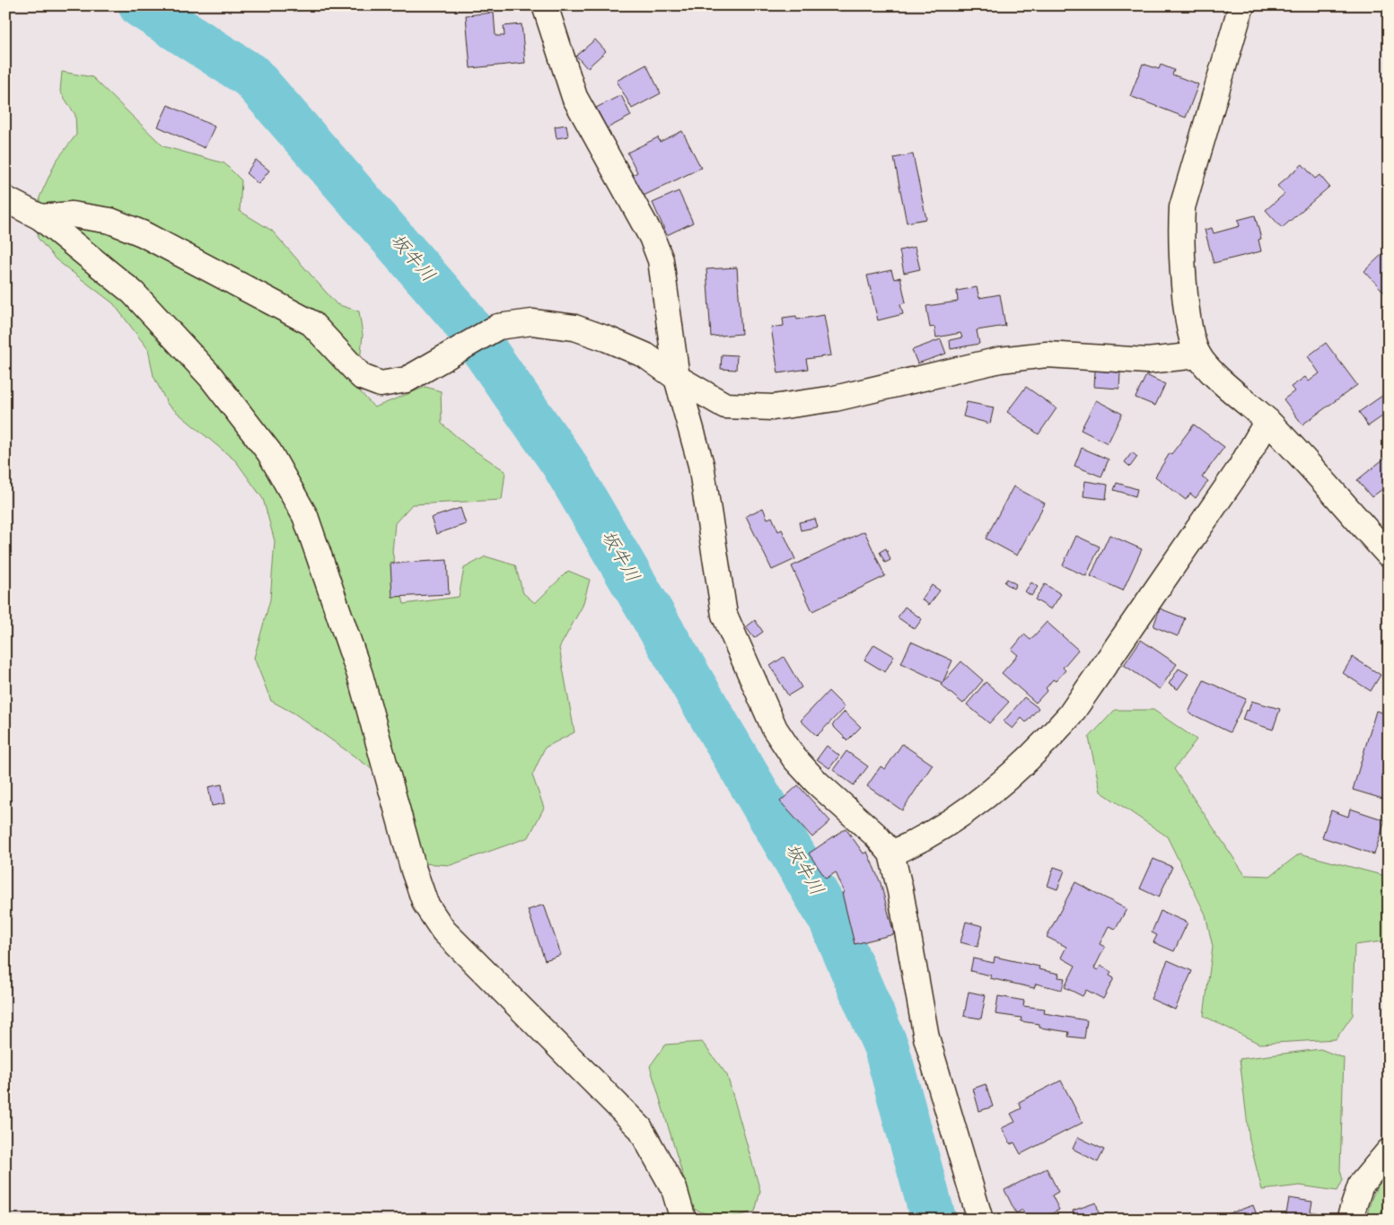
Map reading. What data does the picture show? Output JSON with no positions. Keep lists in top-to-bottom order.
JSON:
{
  "water": ["坂牛川"]
}
